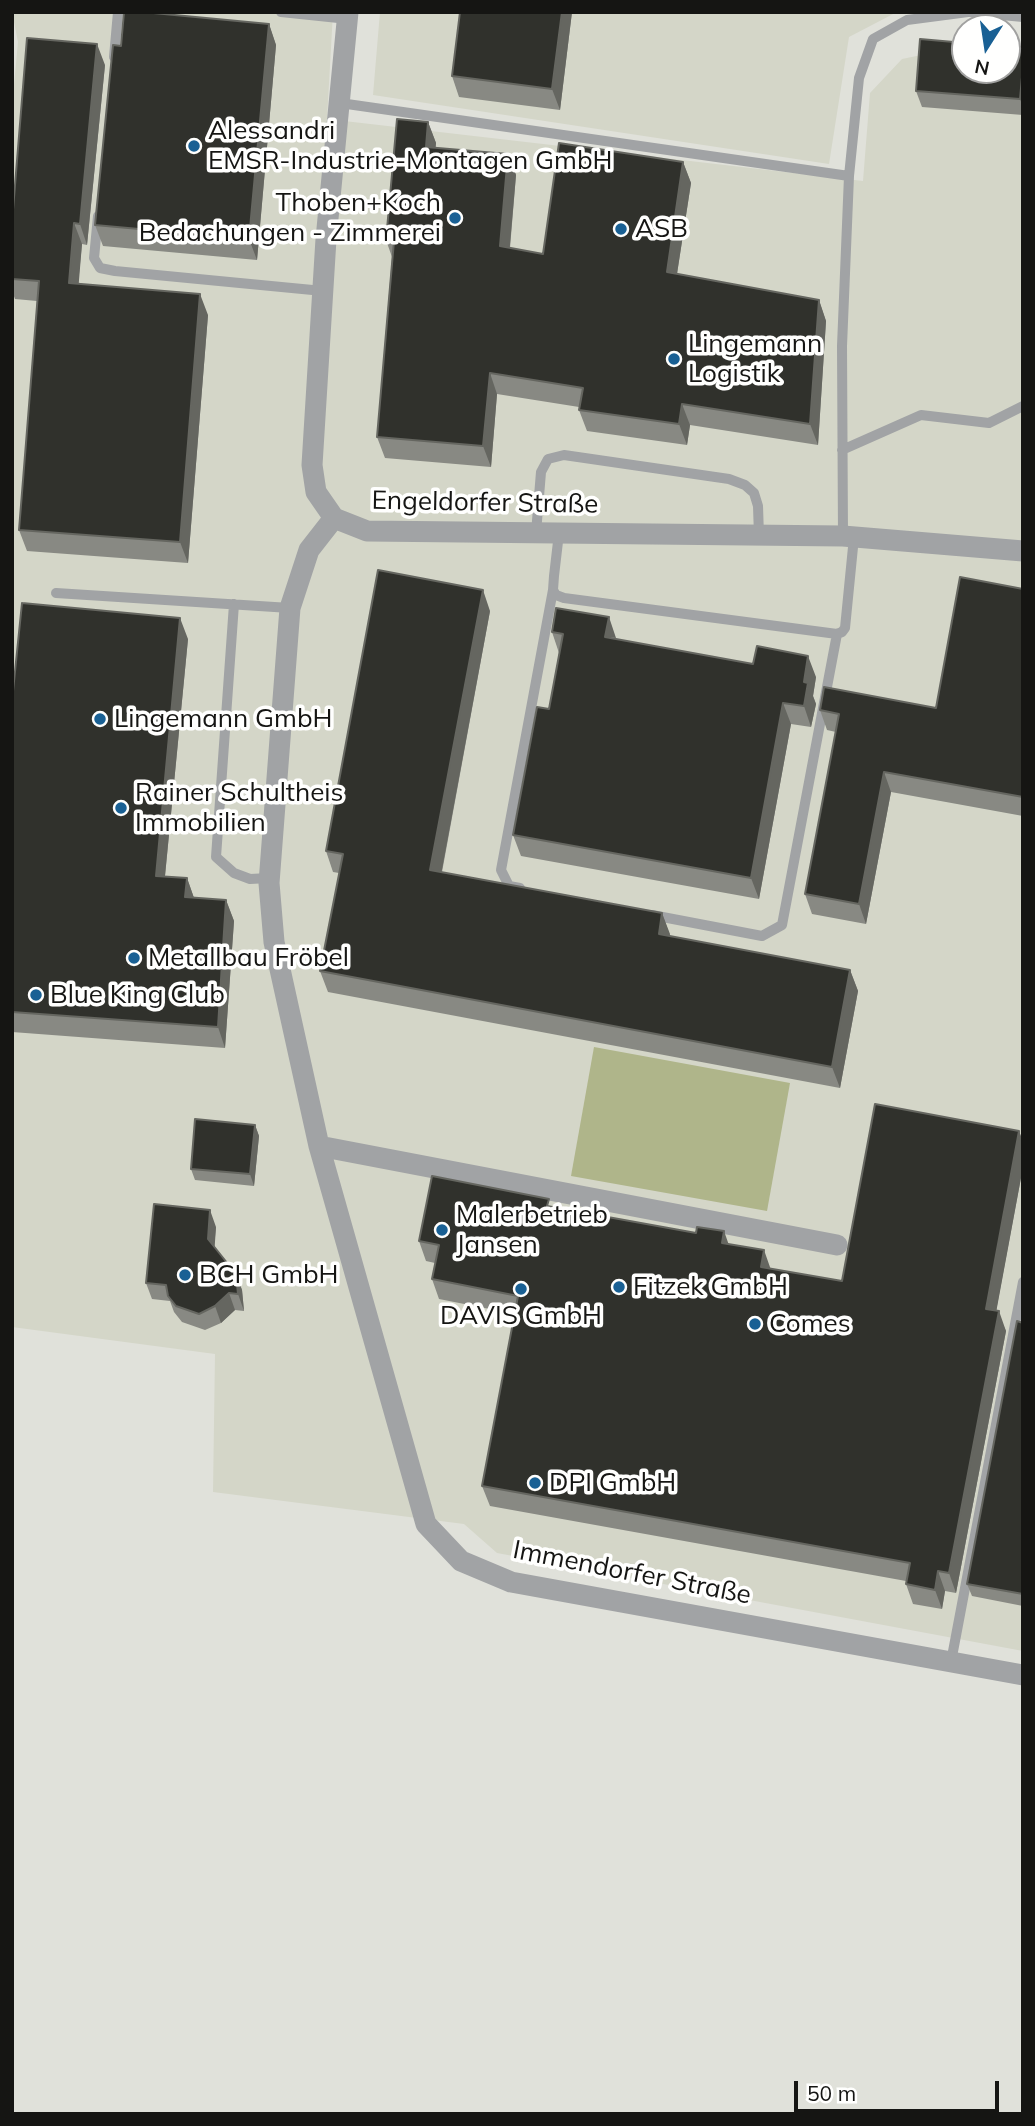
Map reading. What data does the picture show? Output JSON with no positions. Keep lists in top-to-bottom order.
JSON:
{
  "streets": {
    "street": ["Engeldorfer Straße", "Immendorfer Straße"]
  },
  "crossings": [
    ["Engeldorfer Straße", "Immendorfer Straße"]
  ],
  "places": [
    "Alessandri EMSR-Industrie-Montagen GmbH",
    "Thoben+Koch Bedachungen - Zimmerei",
    "ASB",
    "Lingemann Logistik",
    "Lingemann GmbH",
    "Rainer Schultheis Immobilien",
    "Metallbau Fröbel",
    "Blue King Club",
    "Malerbetrieb Jansen",
    "BCH GmbH",
    "Fitzek GmbH",
    "DAVIS GmbH",
    "Comes",
    "DPI GmbH"
  ],
  "scale_bar": "50 m",
  "north": "bottom"
}
